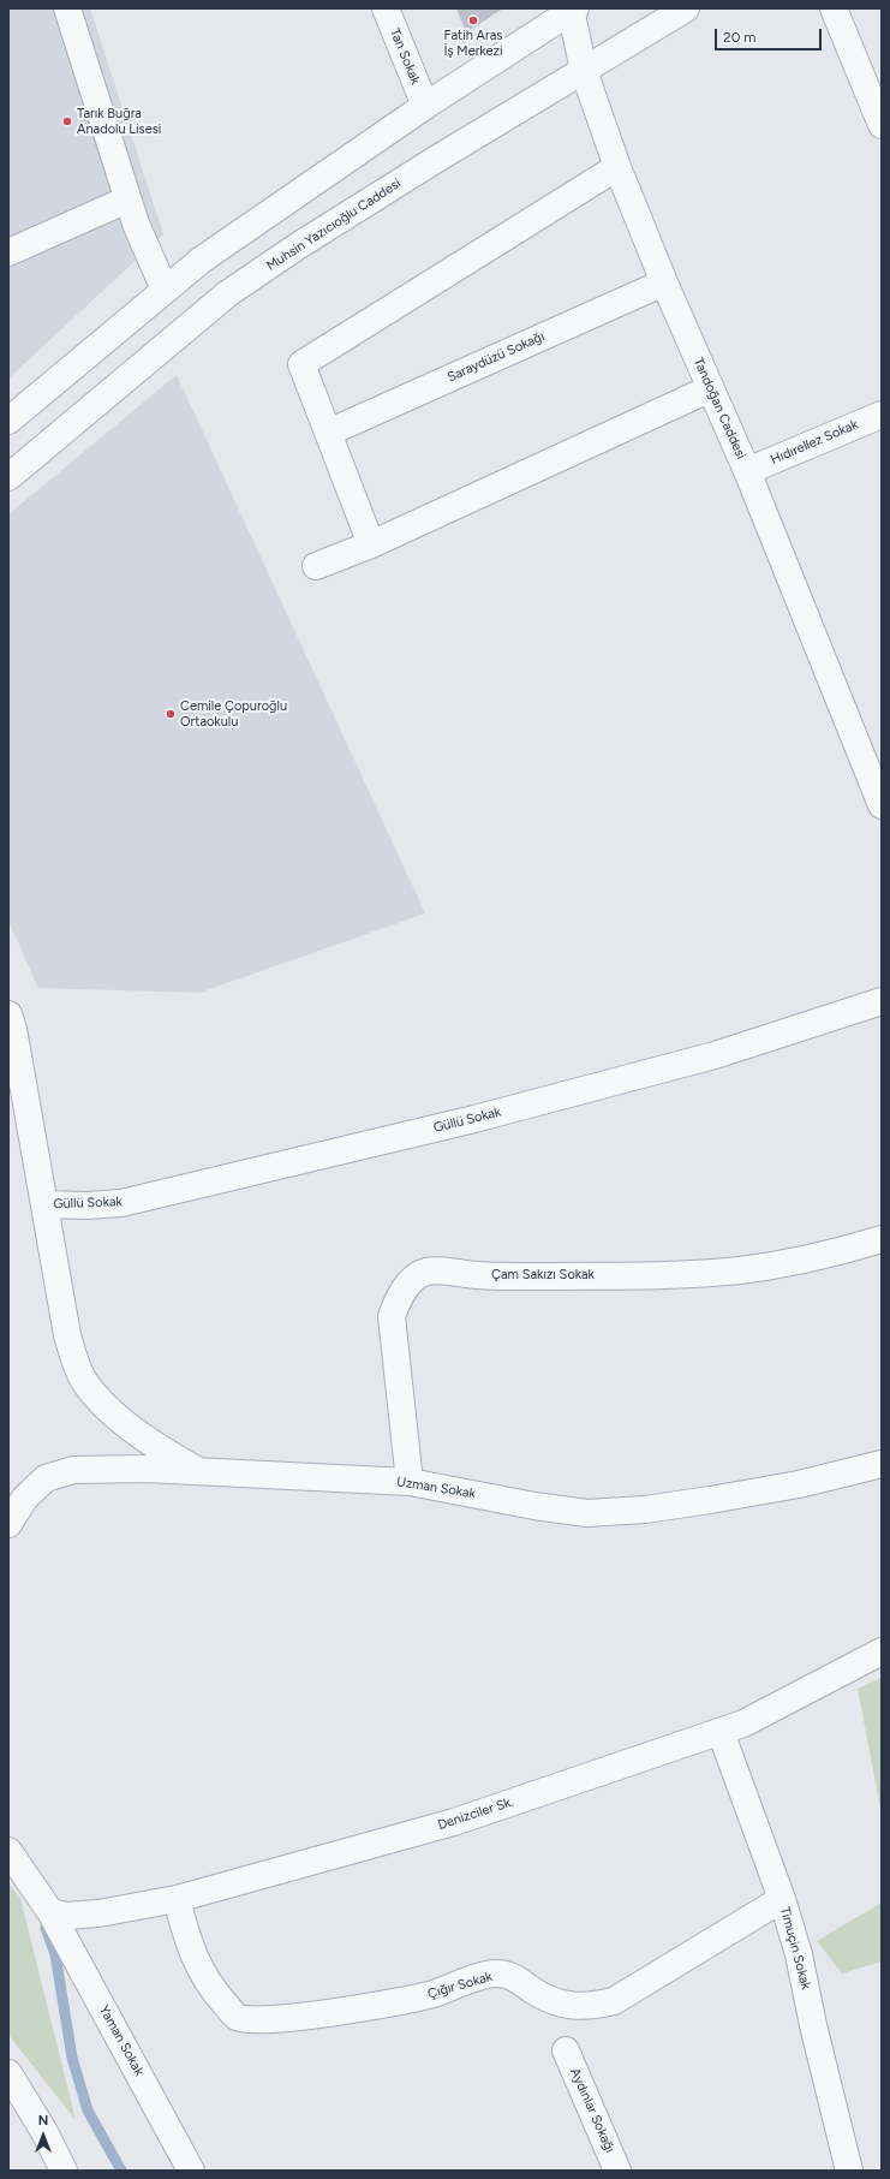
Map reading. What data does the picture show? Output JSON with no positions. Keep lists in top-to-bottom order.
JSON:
{
  "streets": {
    "street": [
      "Tan Sokak",
      "Muhsin Yazıcıoğlu Caddesi",
      "Saraydüzü Sokağı",
      "Tandoğan Caddesi",
      "Hıdırellez Sokak",
      "Güllü Sokak",
      "Çam Sakızı Sokak",
      "Uzman Sokak",
      "Denizciler Sk.",
      "Timuçin Sokak",
      "Çığır Sokak",
      "Yaman Sokak",
      "Aydınlar Sokağı"
    ]
  },
  "crossings": [
    ["Muhsin Yazıcıoğlu Caddesi", "Tandoğan Caddesi"],
    ["Saraydüzü Sokağı", "Tandoğan Caddesi"],
    ["Tandoğan Caddesi", "Hıdırellez Sokak"],
    ["Çam Sakızı Sokak", "Uzman Sokak"],
    ["Denizciler Sk.", "Timuçin Sokak"],
    ["Denizciler Sk.", "Çığır Sokak"],
    ["Denizciler Sk.", "Yaman Sokak"],
    ["Timuçin Sokak", "Çığır Sokak"]
  ],
  "places": ["Fatih Aras İş Merkezi", "Tarık Buğra Anadolu Lisesi", "Cemile Çopuroğlu Ortaokulu"],
  "scale_bar": "20 m",
  "north": "top"
}
